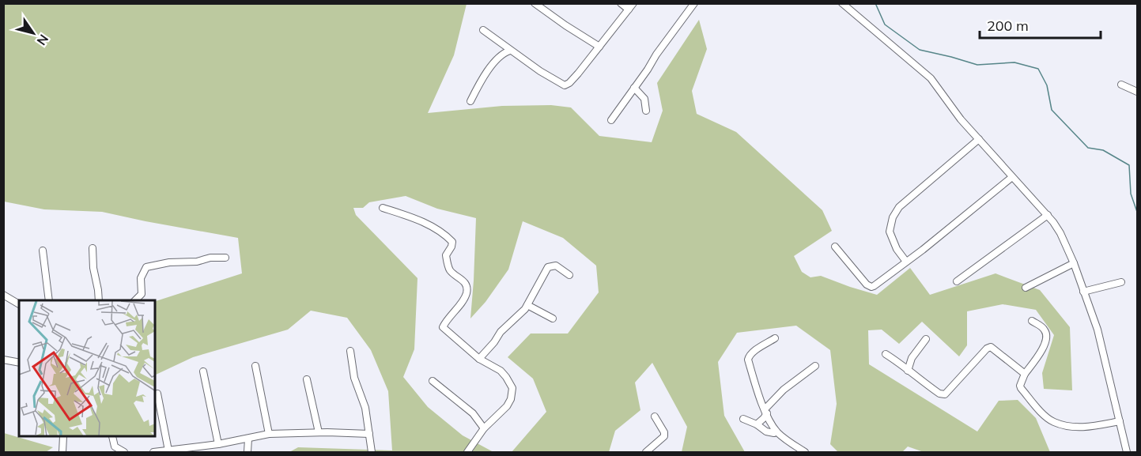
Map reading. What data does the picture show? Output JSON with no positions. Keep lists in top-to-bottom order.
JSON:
{
  "scale_bar": "200 m",
  "north": "bottom right"
}
